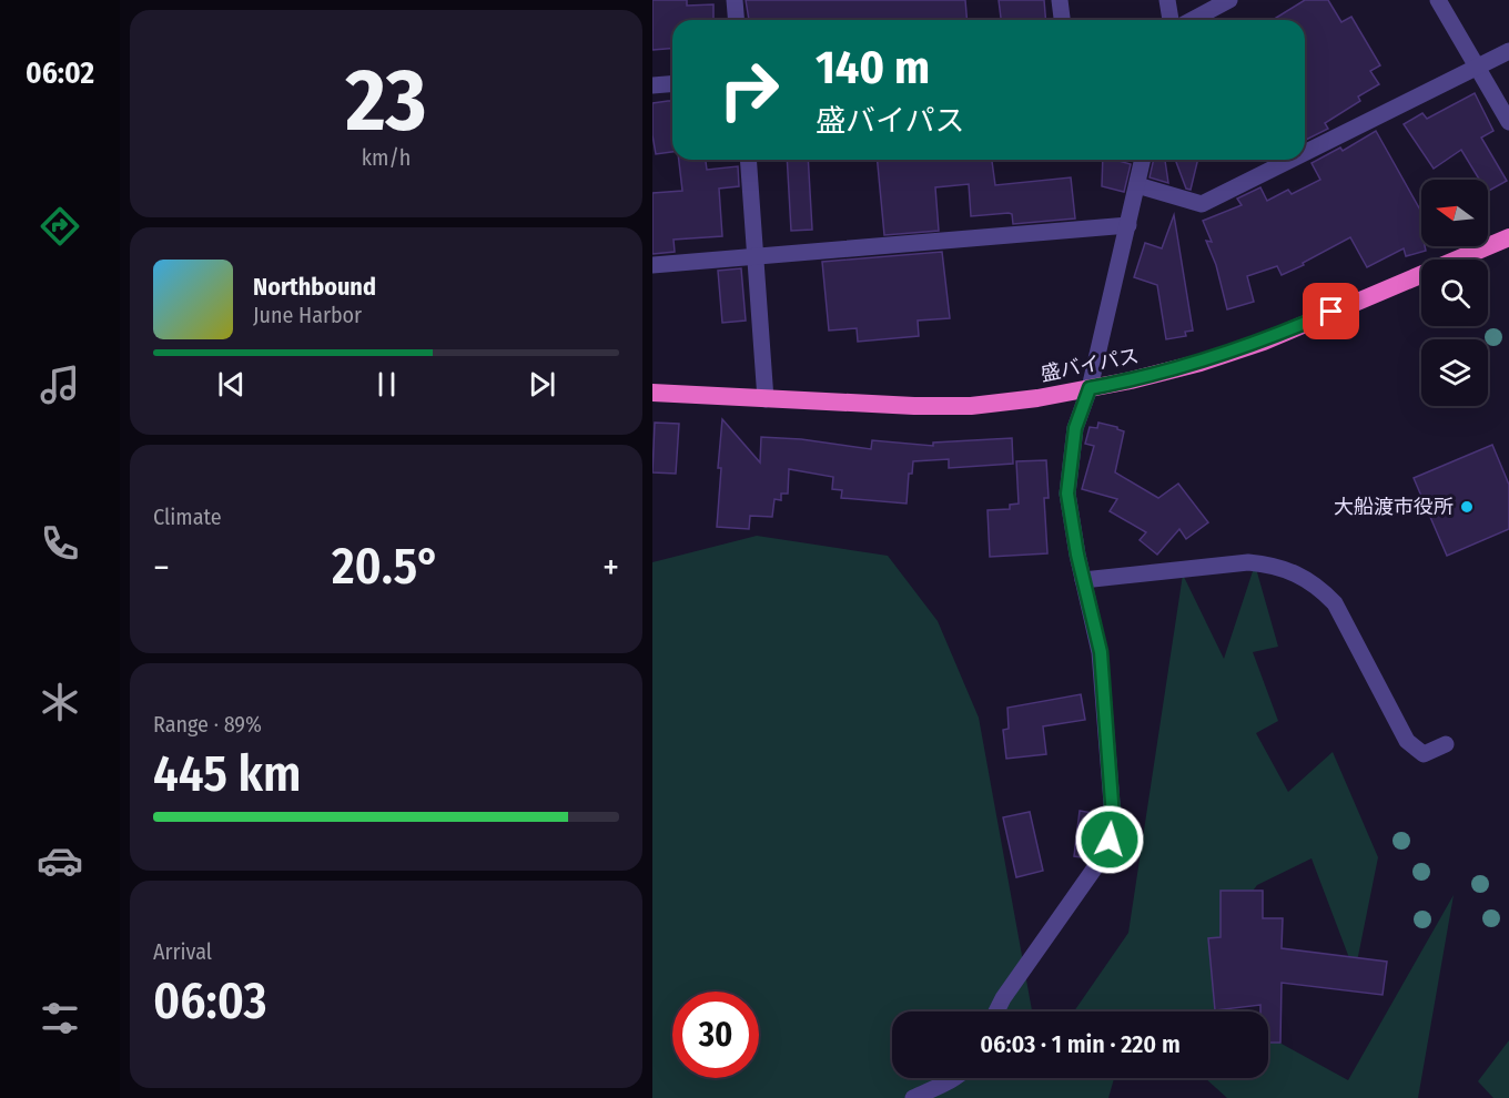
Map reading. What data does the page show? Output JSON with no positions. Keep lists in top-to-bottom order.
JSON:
{
  "streets": {
    "highway": ["盛バイパス"]
  },
  "places": ["大船渡市役所"],
  "north": "left",
  "page": {
    "tabs": "06:02",
    "tile": [
      ["23", "km/h"],
      "Climate",
      ["Range · 89%", "445 km"],
      ["Arrival", "06:03"]
    ],
    "turn": ["140 m", "盛バイパス"],
    "song": ["Northbound", "June Harbor"],
    "heat": ["−", "20.5°", "+"],
    "limit": "30",
    "trip": "06:03 · 1 min · 220 m"
  }
}
